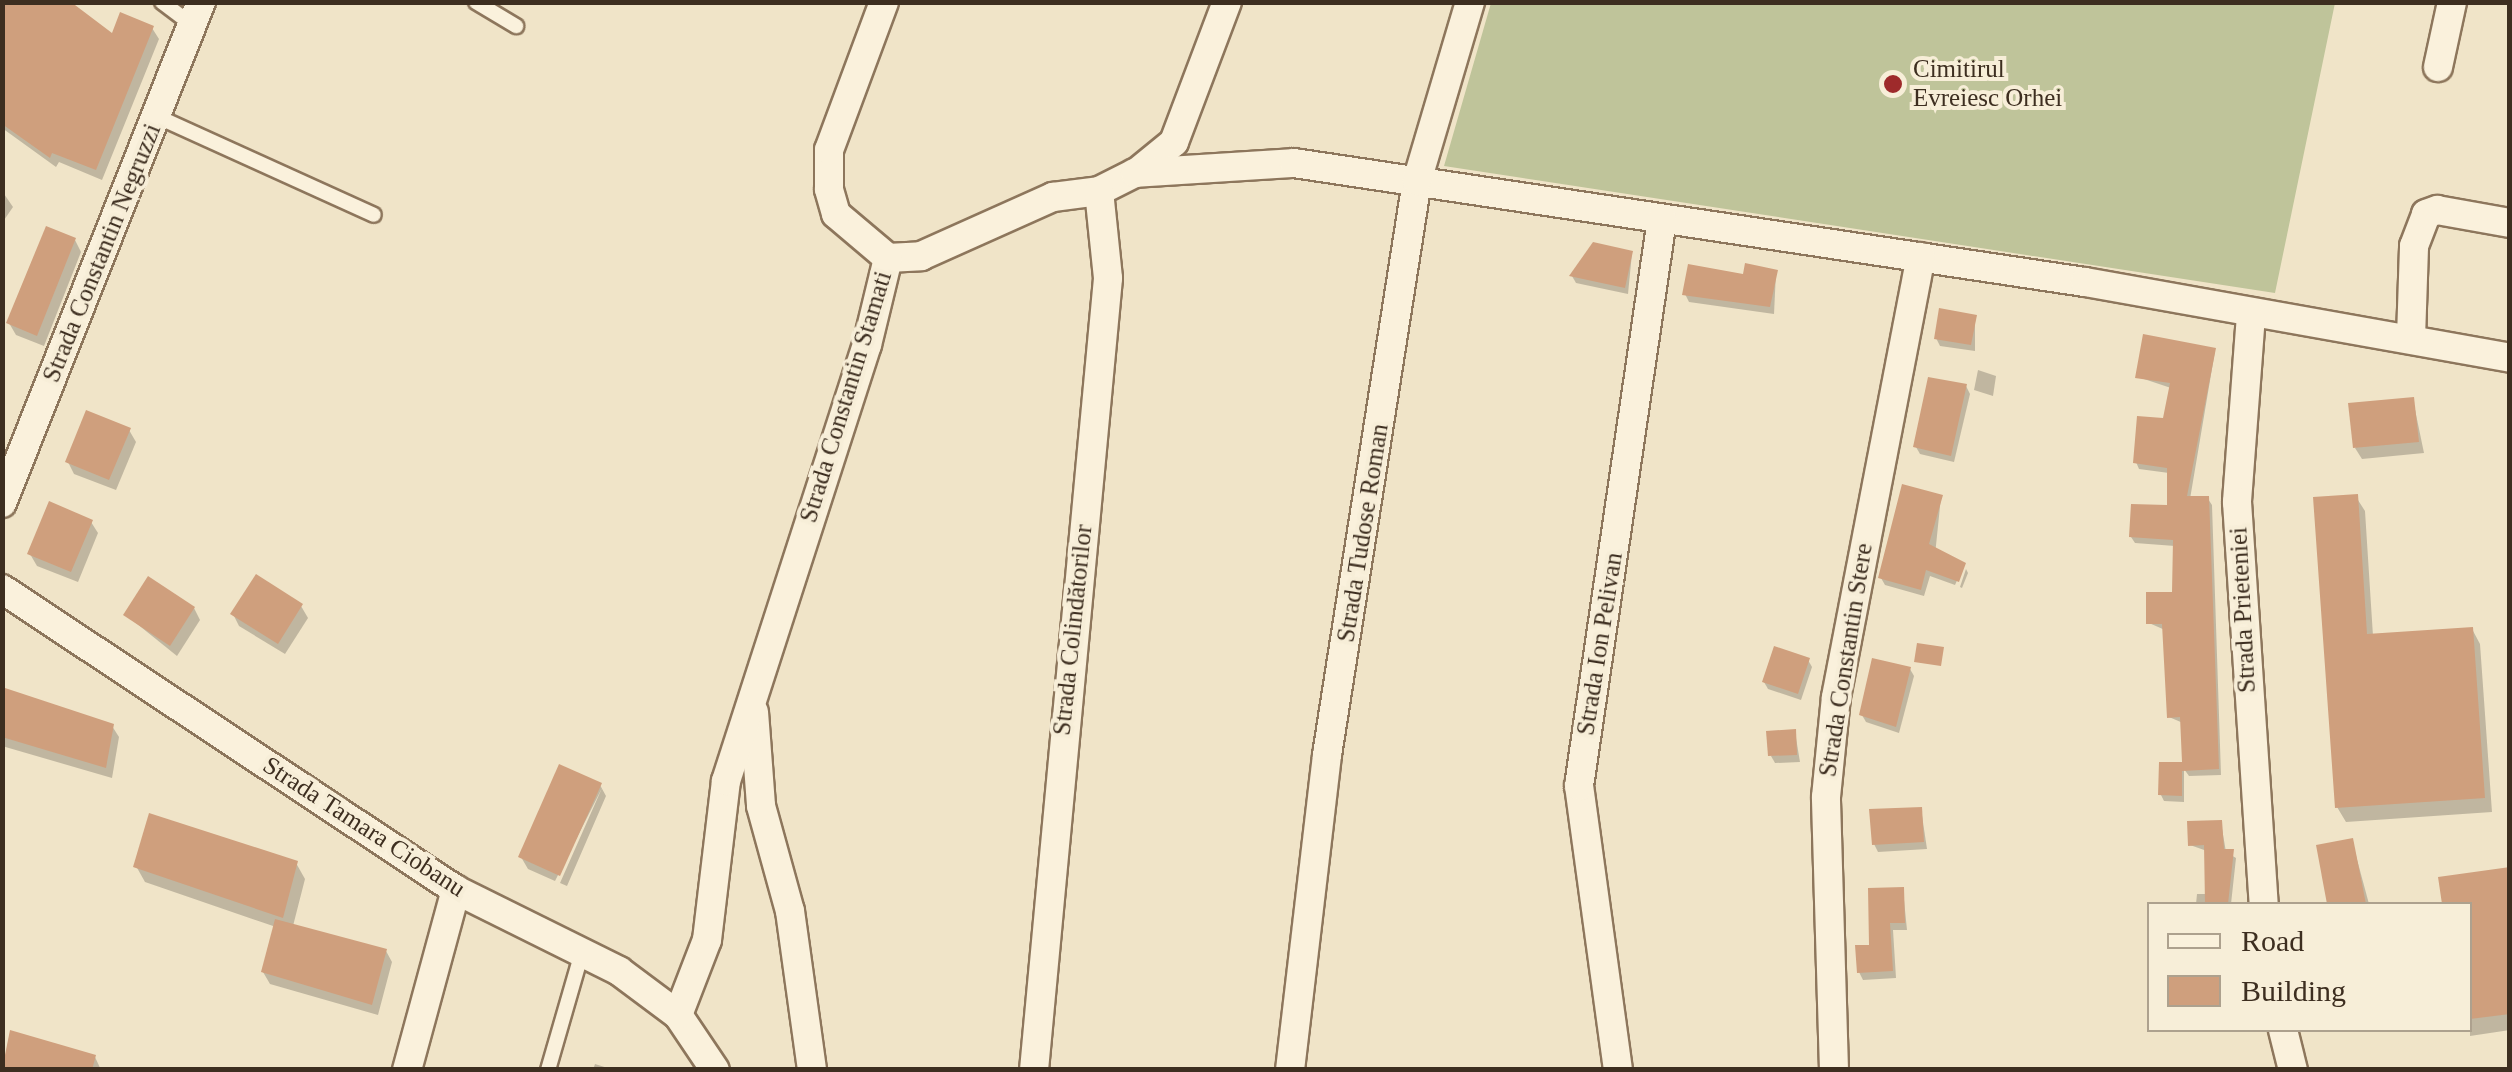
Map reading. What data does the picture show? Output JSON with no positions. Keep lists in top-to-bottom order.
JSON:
{
  "streets": {
    "street": [
      "Strada Constantin Negruzzi",
      "Strada Constantin Stamati",
      "Strada Tudose Roman",
      "Strada Prieteniei",
      "Strada Colindătorilor",
      "Strada Ion Pelivan",
      "Strada Constantin Stere",
      "Strada Tamara Ciobanu"
    ]
  },
  "crossings": [
    ["Strada Constantin Stamati", "Strada Tamara Ciobanu"]
  ],
  "places": ["Cimitirul Evreiesc Orhei"],
  "legend": ["Road", "Building"]
}
